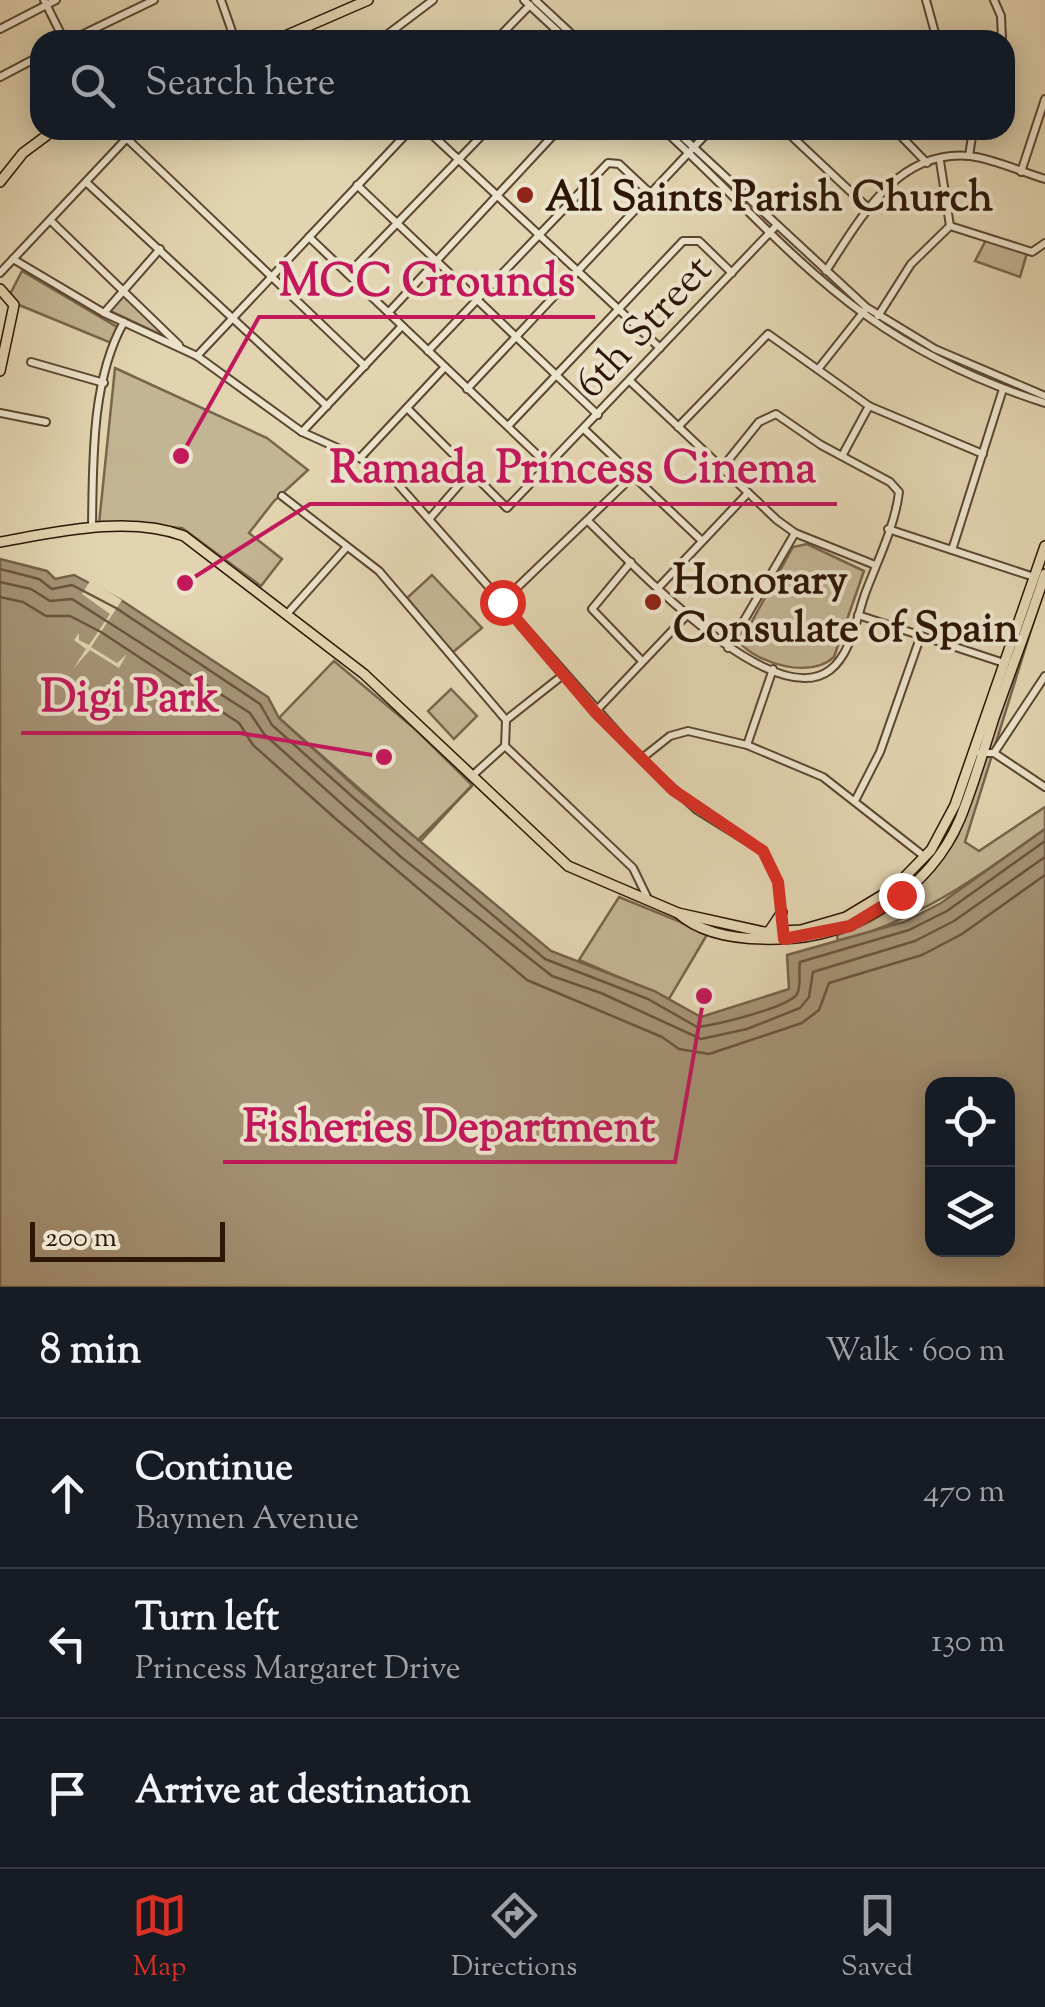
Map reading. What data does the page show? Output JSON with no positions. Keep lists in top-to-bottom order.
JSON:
{
  "streets": {
    "street": ["6th Street"]
  },
  "places": [
    "All Saints Parish Church",
    "MCC Grounds",
    "Ramada Princess Cinema",
    "Honorary Consulate of Spain",
    "Digi Park",
    "Fisheries Department"
  ],
  "scale_bar": "200 m",
  "page": {
    "search": "Search here",
    "scale": "200 m",
    "heading": ["8 min", "Walk · 600 m"],
    "list": [
      ["Continue", "Baymen Avenue", "470 m"],
      ["Turn left", "Princess Margaret Drive", "130 m"],
      "Arrive at destination"
    ],
    "nav": ["Map", "Directions", "Saved"]
  }
}
